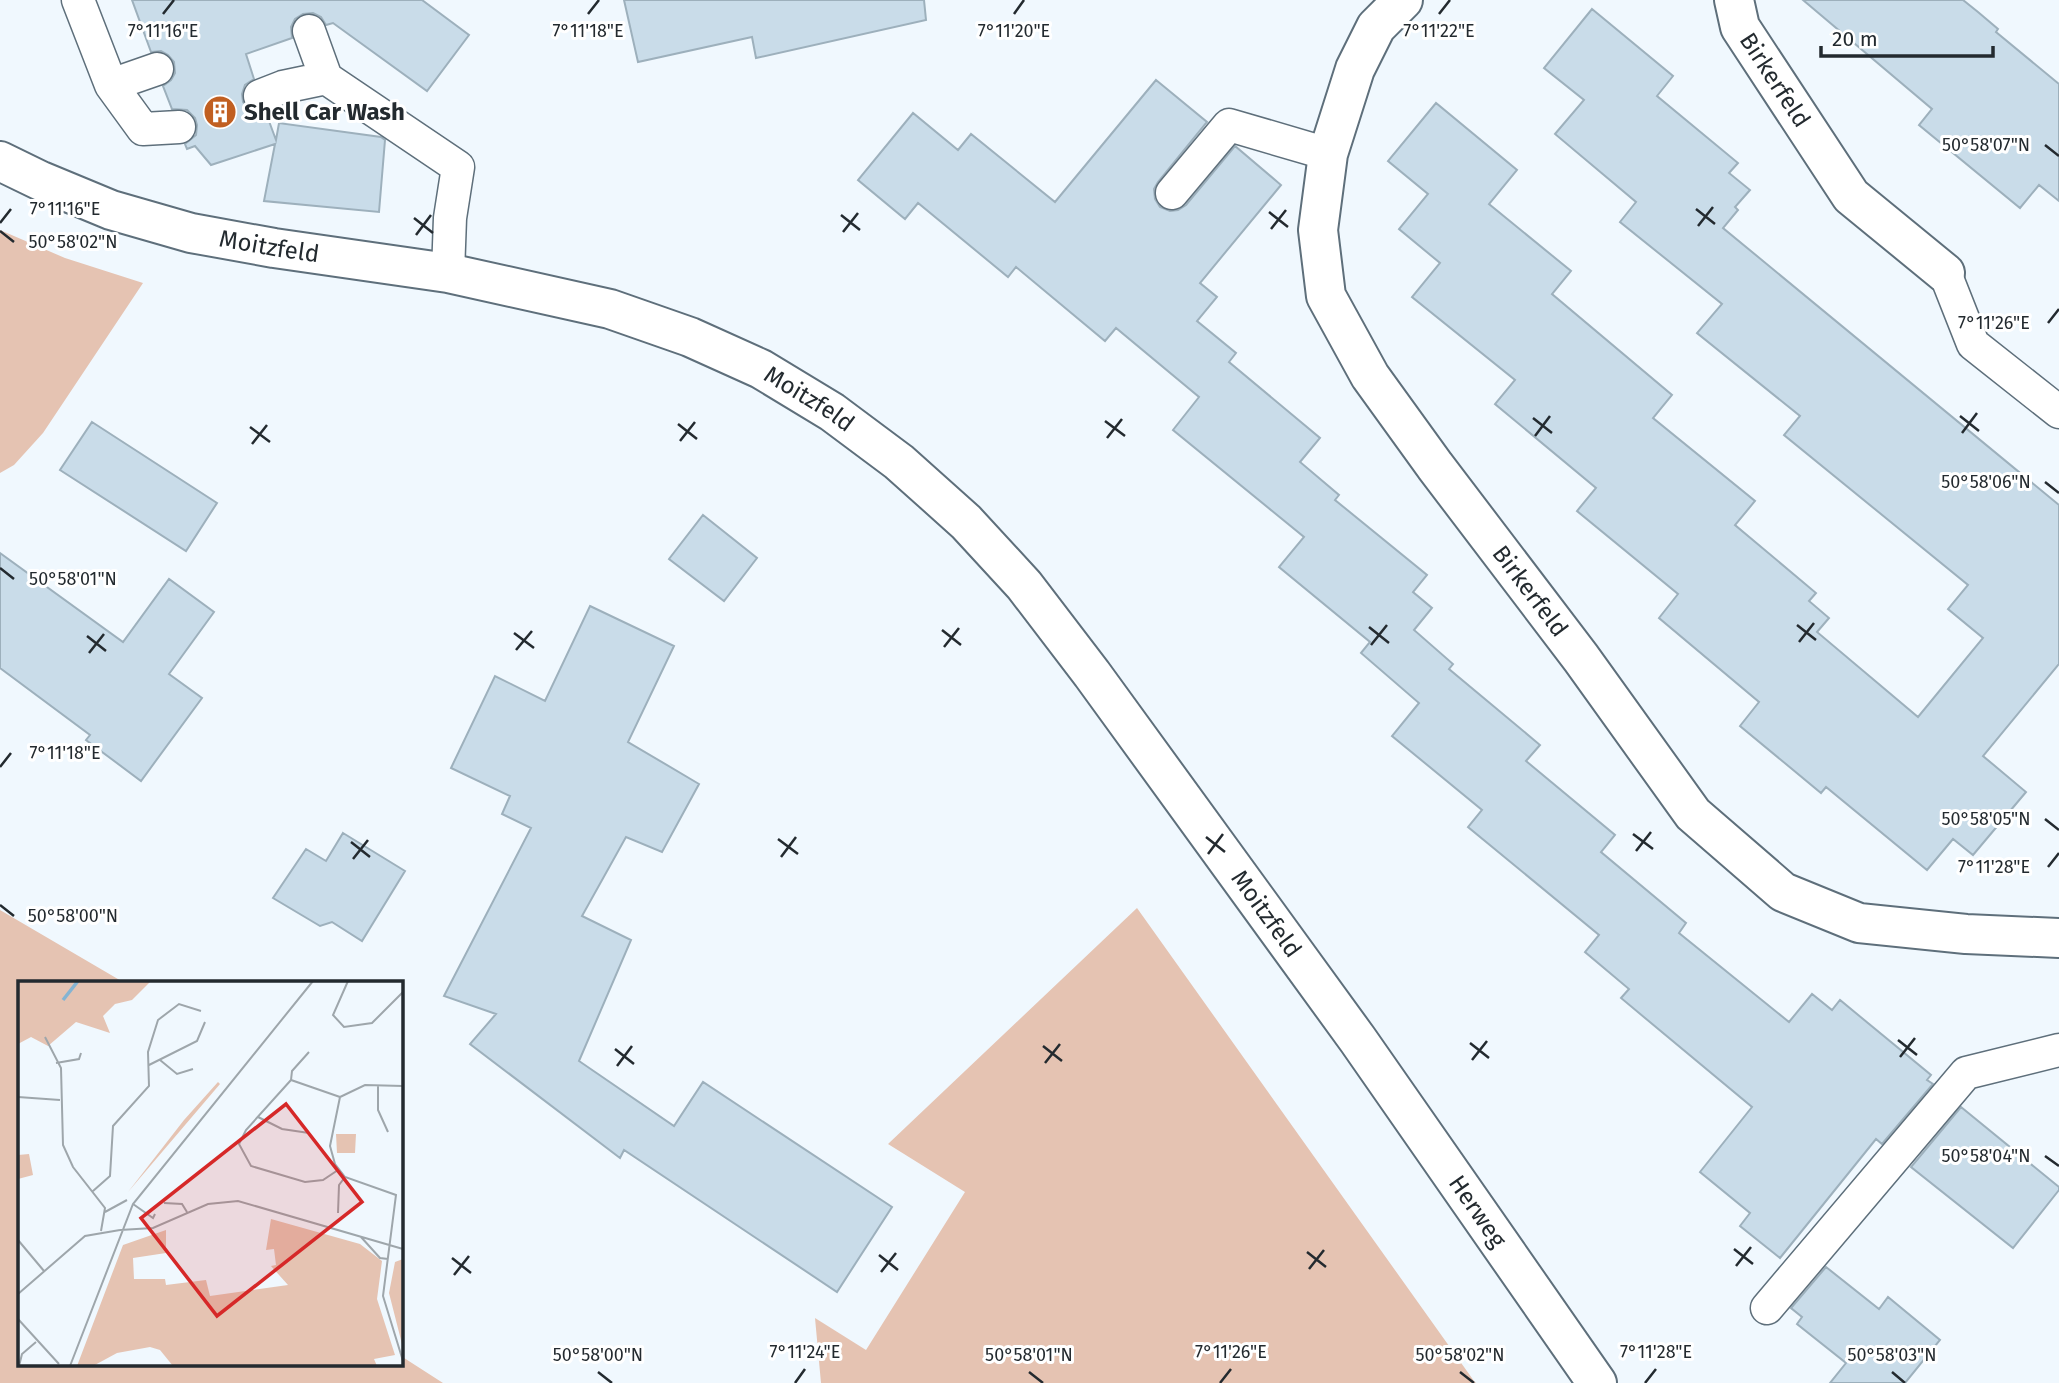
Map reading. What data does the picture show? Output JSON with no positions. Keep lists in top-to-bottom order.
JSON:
{
  "streets": {
    "street": ["Birkerfeld", "Moitzfeld", "Herweg"]
  },
  "crossings": [
    ["Moitzfeld", "Herweg"]
  ],
  "places": {
    "building": ["Shell Car Wash"]
  },
  "scale_bar": "20 m",
  "coordinates": [
    "7°11'16\"E",
    "7°11'18\"E",
    "7°11'20\"E",
    "7°11'22\"E",
    "50°58'07\"N",
    "50°58'02\"N",
    "7°11'26\"E",
    "50°58'06\"N",
    "50°58'01\"N",
    "50°58'05\"N",
    "7°11'28\"E",
    "50°58'00\"N",
    "50°58'04\"N",
    "7°11'24\"E",
    "50°58'03\"N"
  ]
}
